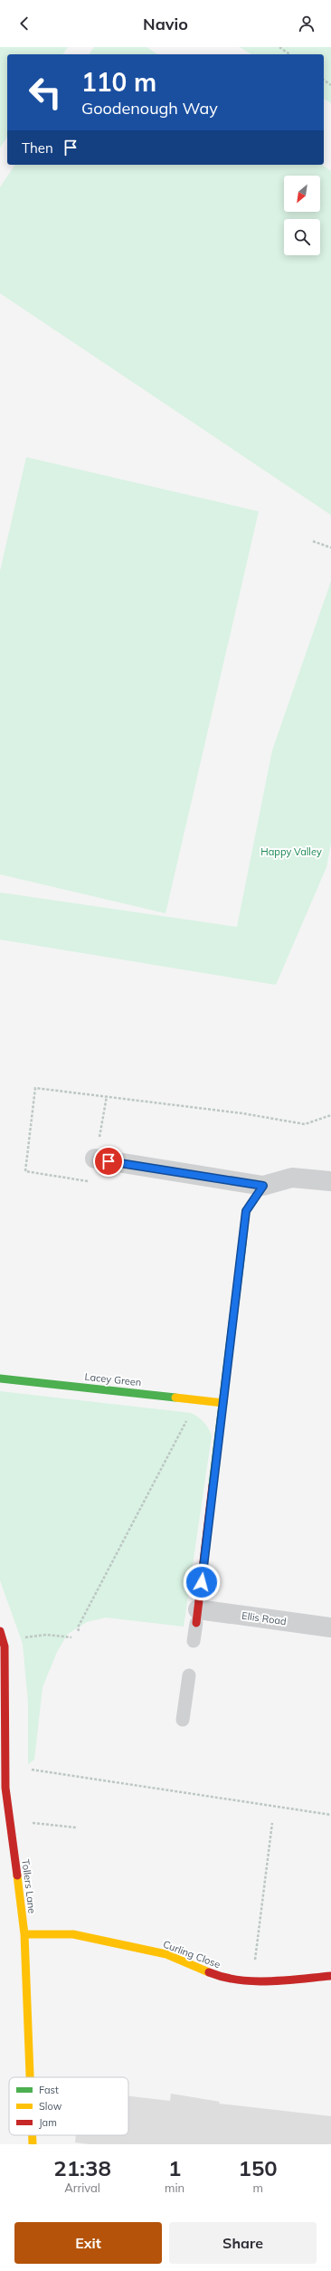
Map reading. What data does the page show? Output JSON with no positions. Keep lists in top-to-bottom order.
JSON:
{
  "streets": {
    "street": [
      "Lacey Green",
      "Ellis Road",
      "Tollers Lane",
      "Curling Close"
    ]
  },
  "crossings": [
    ["Tollers Lane", "Curling Close"]
  ],
  "parks": ["Happy Valley"],
  "legend": ["Fast", "Slow", "Jam"],
  "north": "bottom left",
  "page": {
    "header": "Navio",
    "turn": ["110 m", "Goodenough Way"],
    "then": "Then",
    "eta": [
      "21:38",
      "Arrival",
      "1",
      "min",
      "150",
      "m"
    ],
    "buttons": ["Exit", "Share"]
  }
}
